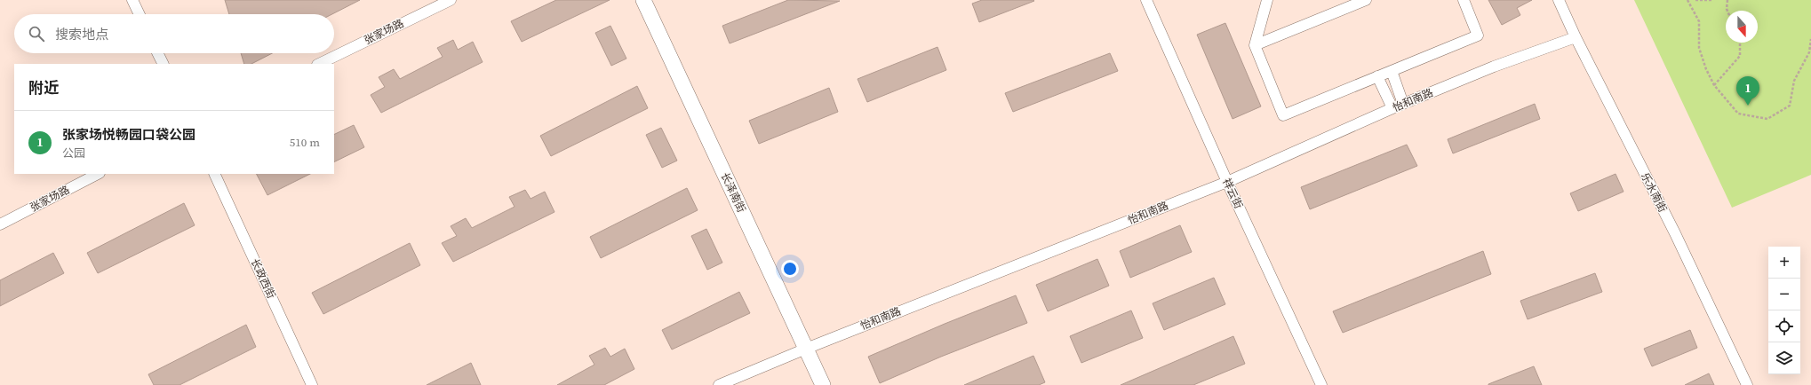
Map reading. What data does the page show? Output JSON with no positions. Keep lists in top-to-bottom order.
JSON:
{
  "streets": {
    "street": [
      "张家场路",
      "怡和南路",
      "长泽南街",
      "乐水南街",
      "祥云街",
      "长政西街"
    ]
  },
  "crossings": [
    ["怡和南路", "长泽南街"],
    ["怡和南路", "乐水南街"],
    ["怡和南路", "祥云街"]
  ],
  "north": "bottom",
  "page": {
    "search": "搜索地点",
    "heading": "附近",
    "pins": "1",
    "list": [
      {
        "mark": "1",
        "name": "张家场悦畅园口袋公园",
        "note": "公园",
        "value": "510 m"
      }
    ],
    "map_buttons": ["+", "−"]
  }
}
